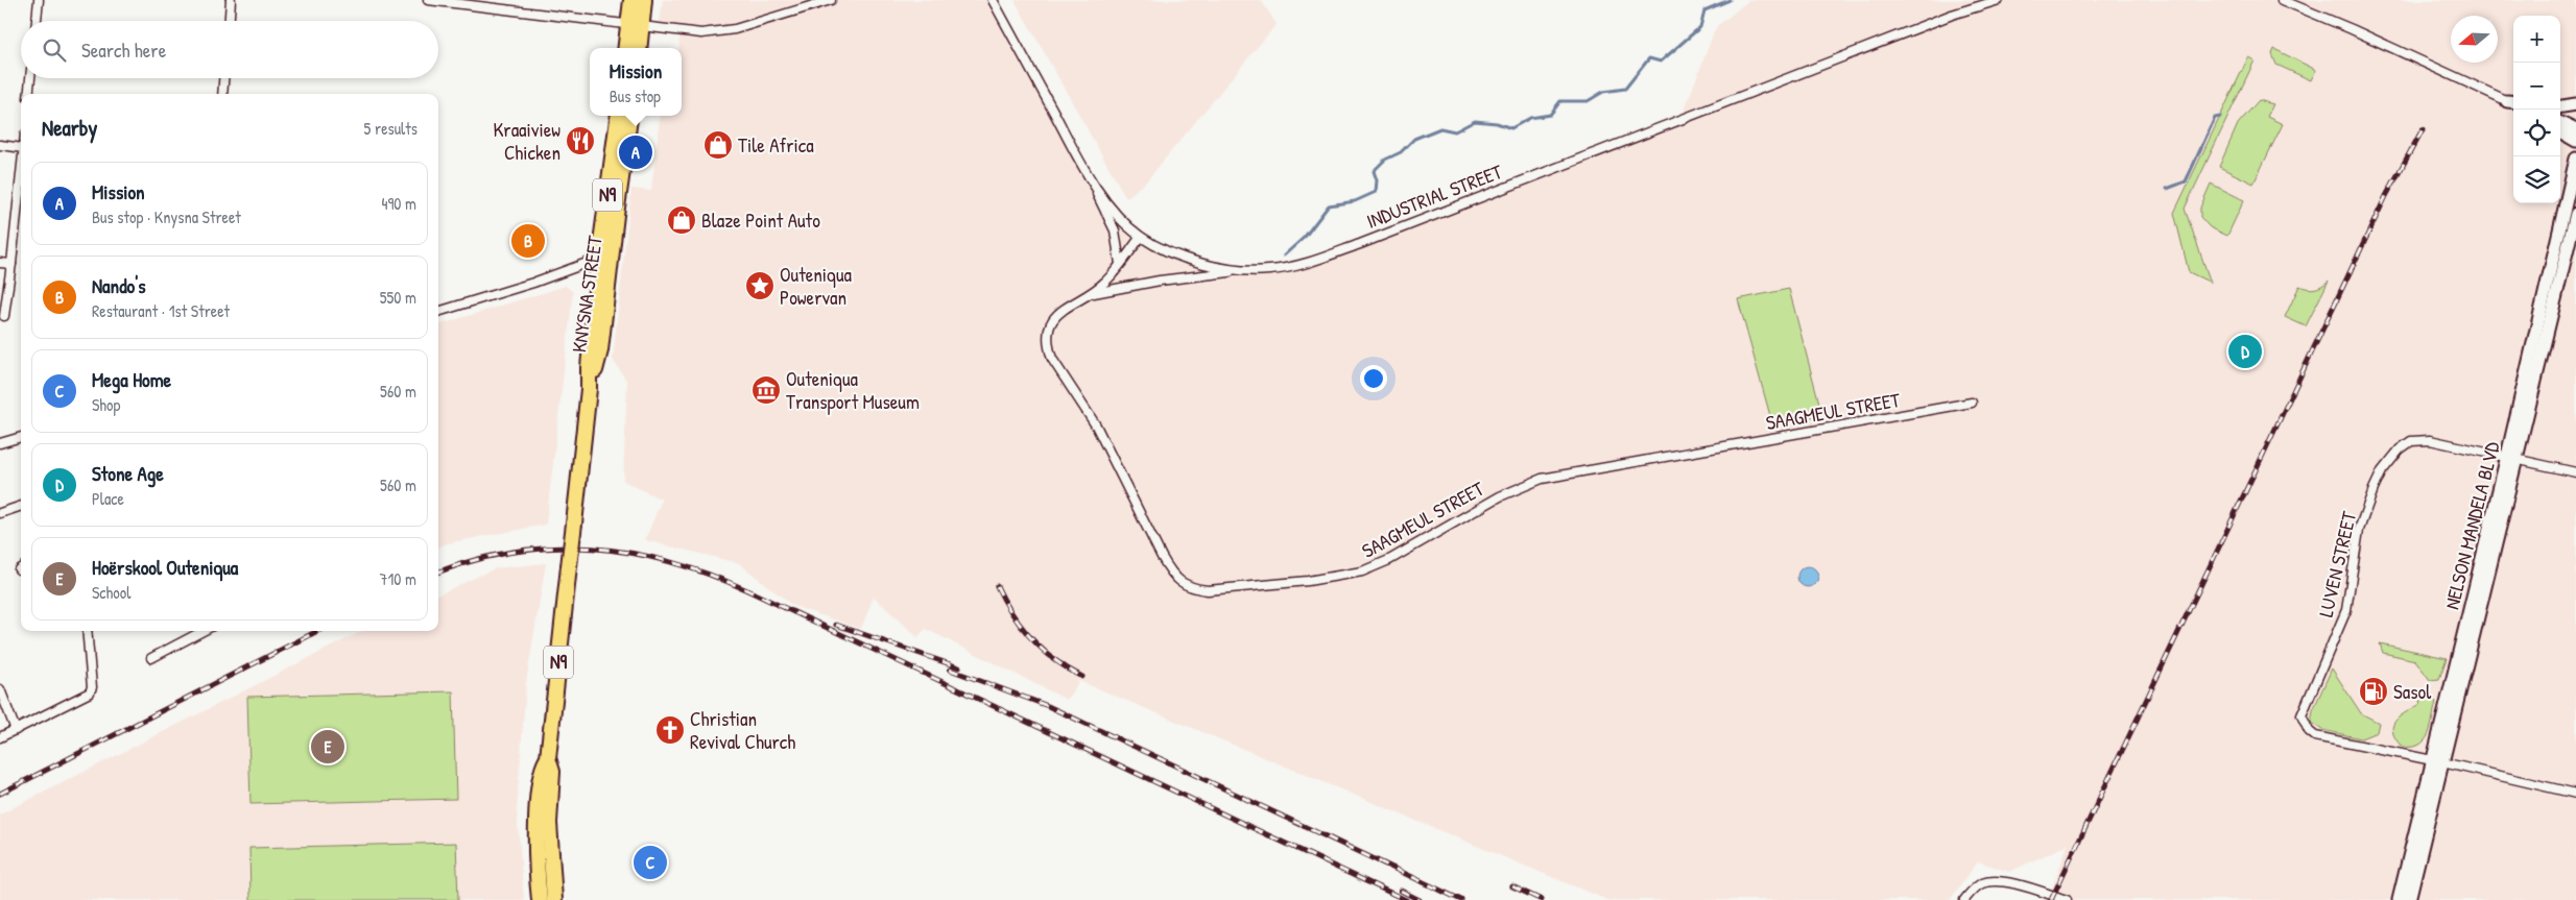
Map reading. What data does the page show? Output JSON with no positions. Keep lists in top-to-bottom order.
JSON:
{
  "streets": {
    "highway": ["N9", "KNYSNA STREET"],
    "street": [
      "INDUSTRIAL STREET",
      "SAAGMEUL STREET",
      "NELSON MANDELA BLVD",
      "LUVEN STREET"
    ]
  },
  "crossings": [
    ["N9", "KNYSNA STREET"],
    ["INDUSTRIAL STREET", "SAAGMEUL STREET"],
    ["NELSON MANDELA BLVD", "LUVEN STREET"]
  ],
  "places": {
    "restaurant": ["Kraaiview Chicken"],
    "shop": ["Tile Africa", "Blaze Point Auto"],
    "place": ["Outeniqua Powervan"],
    "museum": ["Outeniqua Transport Museum"],
    "fuel station": ["Sasol"],
    "church": ["Christian Revival Church"]
  },
  "north": "left",
  "page": {
    "map_buttons": ["+", "−"],
    "search": "Search here",
    "popup": ["Mission", "Bus stop"],
    "heading": ["Nearby", "5 results"],
    "pins": [
      "A",
      "B",
      "D",
      "E",
      "C"
    ],
    "list": [
      {
        "mark": "A",
        "name": "Mission",
        "note": "Bus stop · Knysna Street",
        "value": "490 m"
      },
      {
        "mark": "B",
        "name": "Nando's",
        "note": "Restaurant · 1st Street",
        "value": "550 m"
      },
      {
        "mark": "C",
        "name": "Mega Home",
        "note": "Shop",
        "value": "560 m"
      },
      {
        "mark": "D",
        "name": "Stone Age",
        "note": "Place",
        "value": "560 m"
      },
      {
        "mark": "E",
        "name": "Hoërskool Outeniqua",
        "note": "School",
        "value": "710 m"
      }
    ]
  }
}
